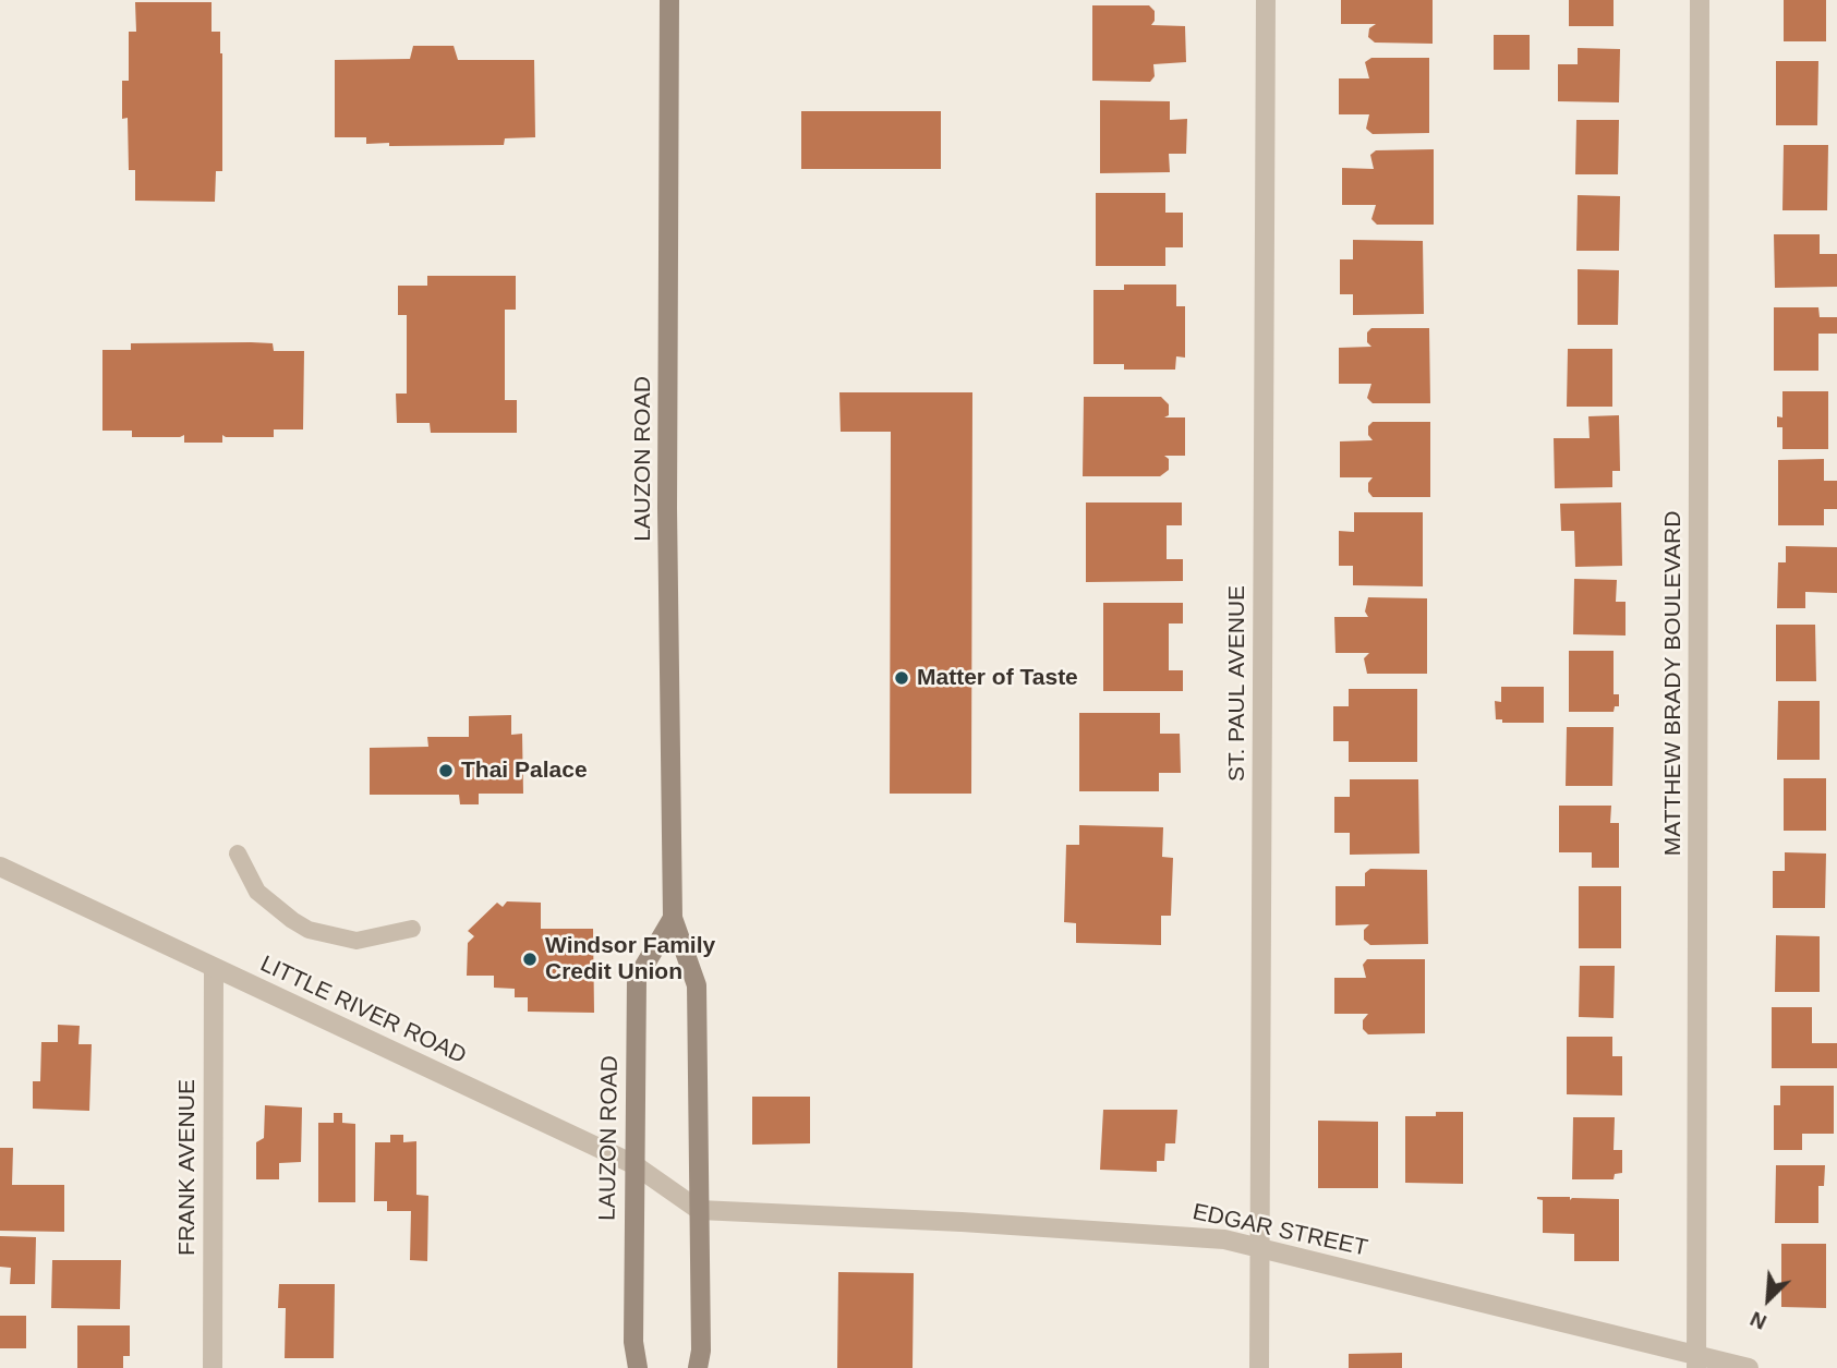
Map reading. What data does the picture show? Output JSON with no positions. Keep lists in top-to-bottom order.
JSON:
{
  "streets": {
    "main road": ["LAUZON ROAD"],
    "street": [
      "ST. PAUL AVENUE",
      "MATTHEW BRADY BOULEVARD",
      "LITTLE RIVER ROAD",
      "FRANK AVENUE",
      "EDGAR STREET"
    ]
  },
  "crossings": [
    ["LAUZON ROAD", "LITTLE RIVER ROAD"],
    ["LAUZON ROAD", "EDGAR STREET"],
    ["ST. PAUL AVENUE", "EDGAR STREET"],
    ["MATTHEW BRADY BOULEVARD", "EDGAR STREET"],
    ["LITTLE RIVER ROAD", "FRANK AVENUE"],
    ["LITTLE RIVER ROAD", "EDGAR STREET"]
  ],
  "places": ["Matter of Taste", "Thai Palace", "Windsor Family Credit Union"],
  "north": "bottom left"
}
